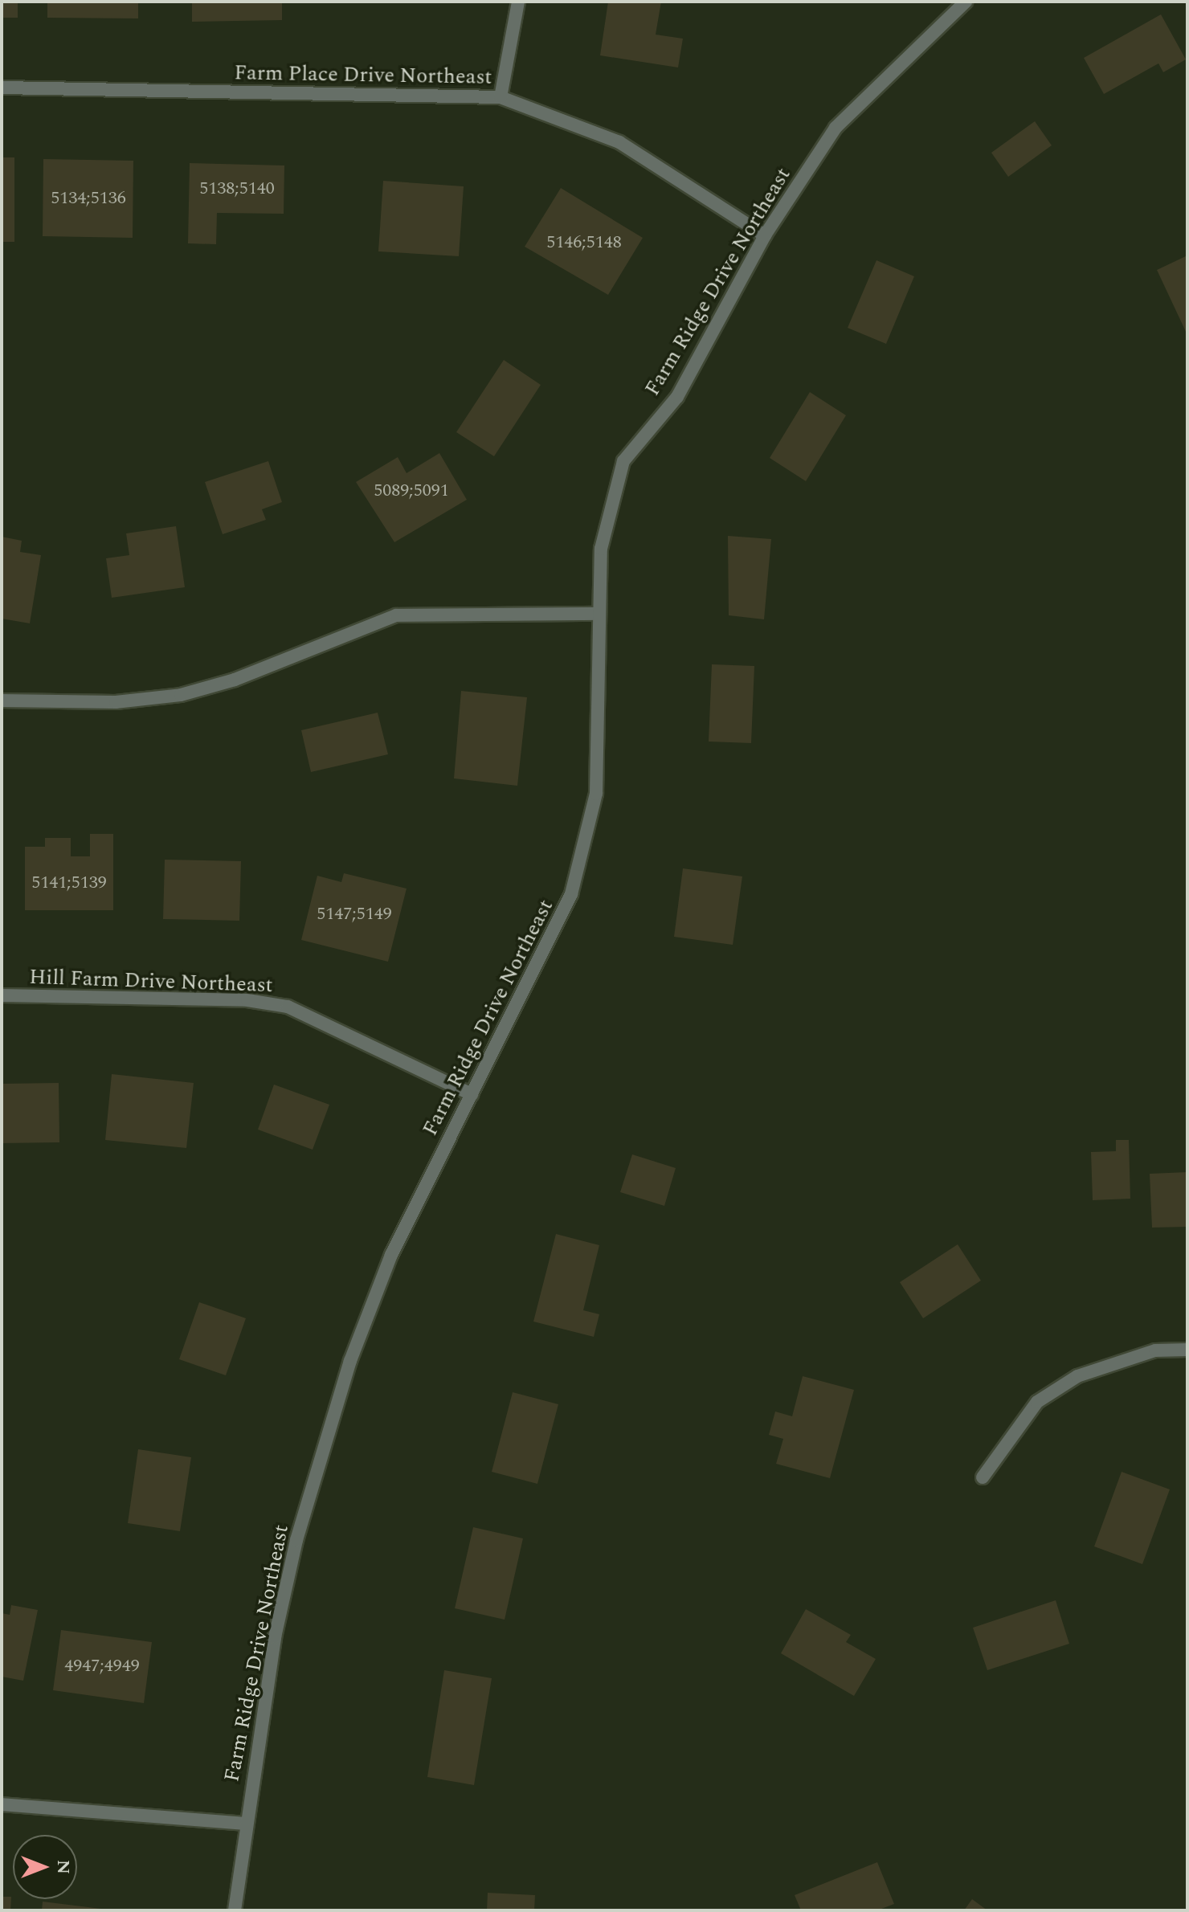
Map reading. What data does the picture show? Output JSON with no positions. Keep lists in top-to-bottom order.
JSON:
{
  "streets": {
    "street": ["Farm Place Drive Northeast", "Farm Ridge Drive Northeast", "Hill Farm Drive Northeast"]
  },
  "crossings": [
    ["Farm Place Drive Northeast", "Farm Ridge Drive Northeast"],
    ["Farm Ridge Drive Northeast", "Hill Farm Drive Northeast"]
  ],
  "house_numbers": [
    "5138;5140",
    "5134;5136",
    "5146;5148",
    "5089;5091",
    "5141;5139",
    "5147;5149",
    "4947;4949"
  ],
  "north": "right"
}
